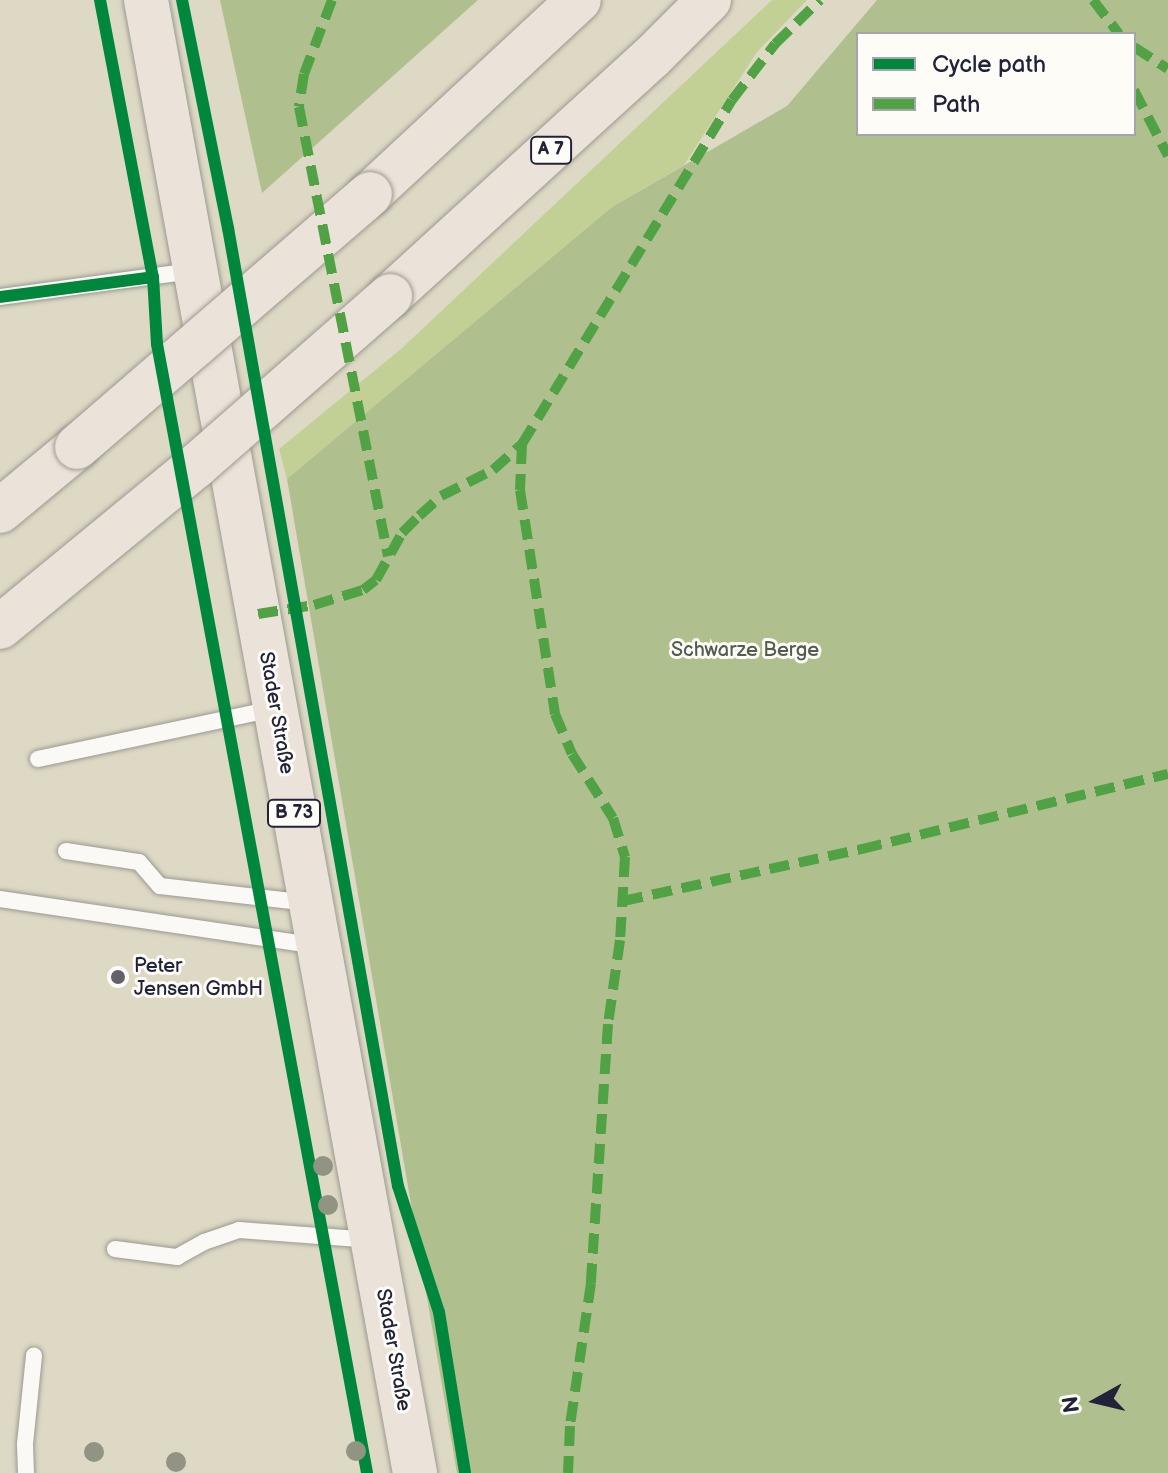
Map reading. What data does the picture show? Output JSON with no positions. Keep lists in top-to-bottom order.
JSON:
{
  "streets": {
    "main road": ["A 7", "Stader Straße", "B 73"]
  },
  "parks": ["Schwarze Berge"],
  "places": ["Peter Jensen GmbH"],
  "legend": ["Cycle path", "Path"],
  "north": "left"
}
